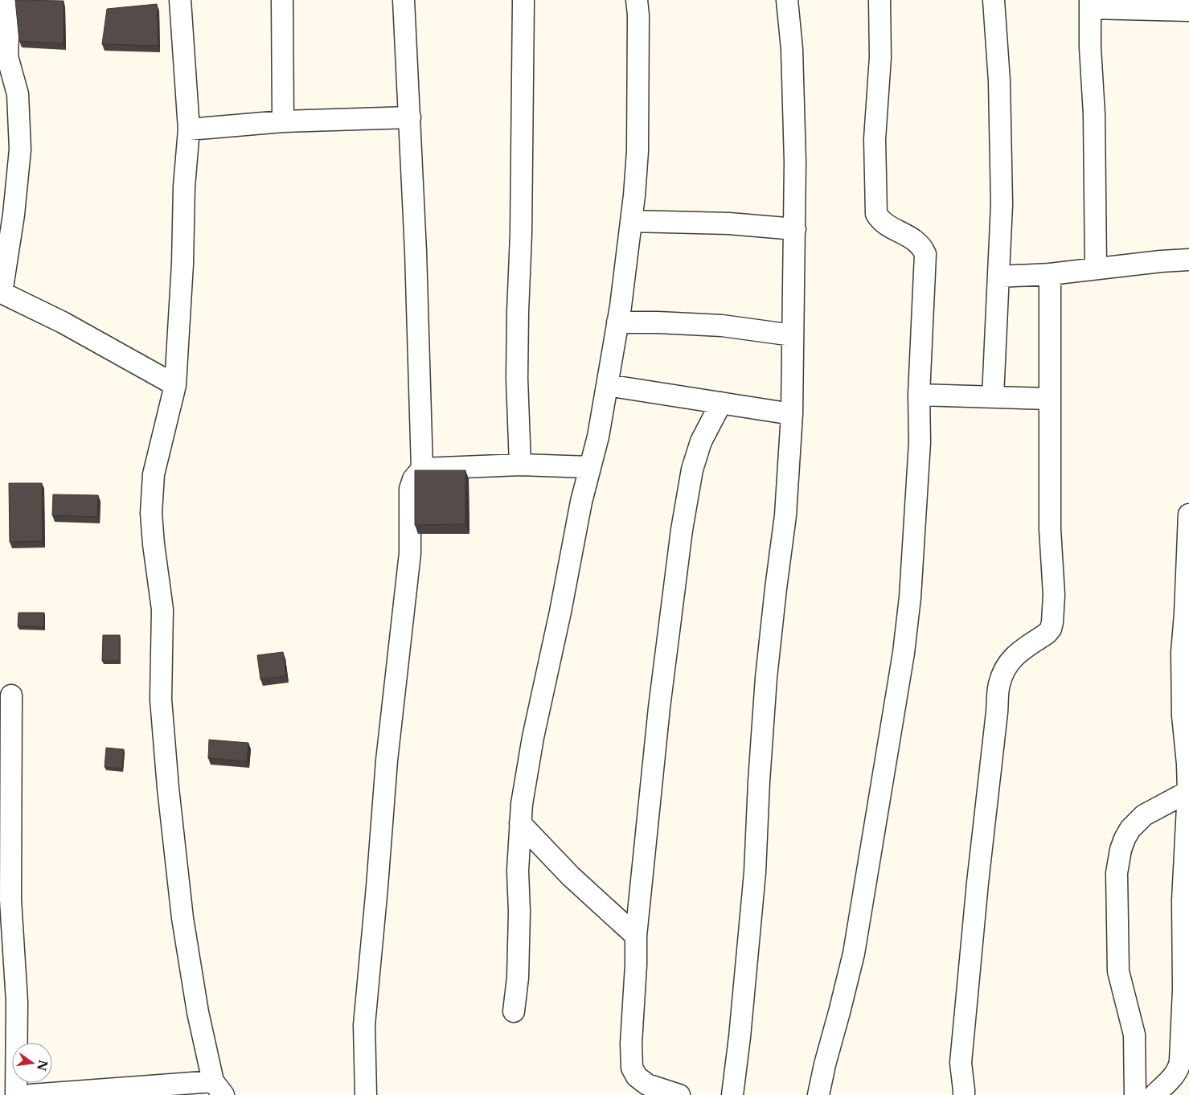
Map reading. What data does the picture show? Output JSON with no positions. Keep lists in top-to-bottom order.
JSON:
{
  "north": "right"
}
